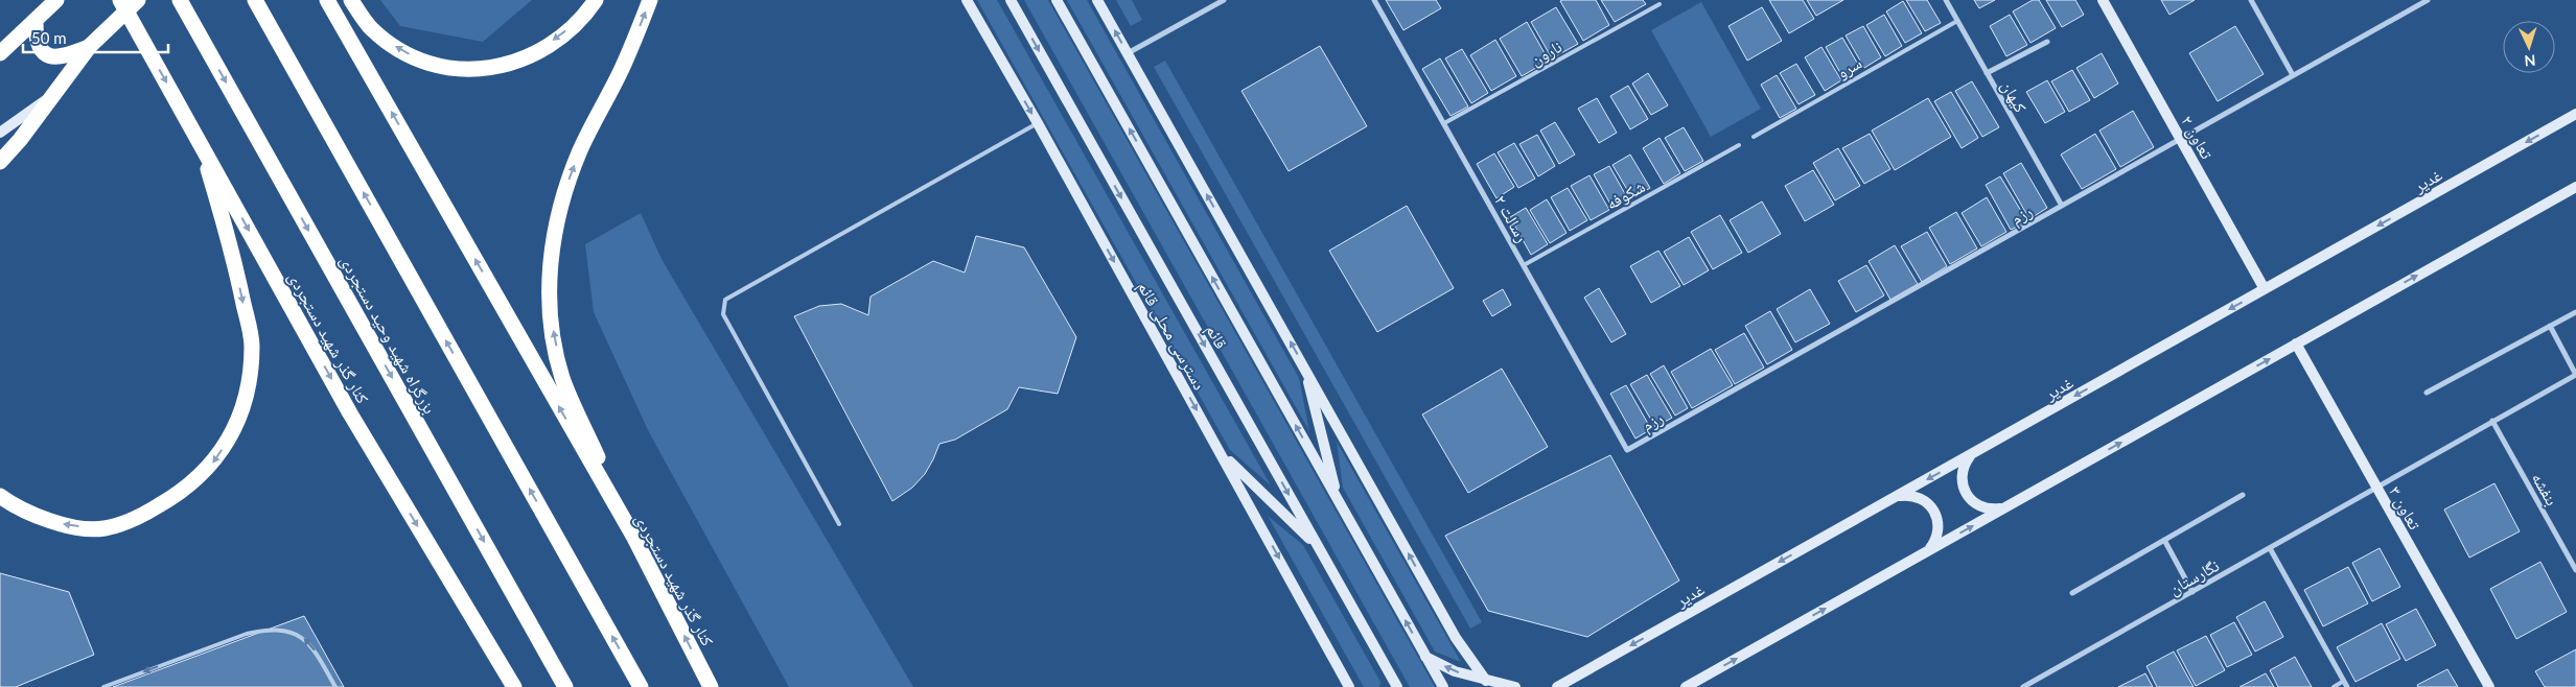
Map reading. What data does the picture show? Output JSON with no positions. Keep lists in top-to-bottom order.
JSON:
{
  "streets": {
    "highway": ["بزرگراه شهید وحید دستجردی", "کنار گذر شهید دستجردی"],
    "main road": [
      "تعاون ۲",
      "غدیر",
      "دسترسی محلی قائم",
      "قائم",
      "تعاون ۳"
    ],
    "street": [
      "کیهان",
      "رزم",
      "رسالت ۲",
      "بنفشه",
      "نگارستان"
    ],
    "lane": ["نارون", "سرو", "شکوفه"]
  },
  "crossings": [
    ["نارون", "رسالت ۲"],
    ["سرو", "کیهان"],
    ["کیهان", "رزم"],
    ["تعاون ۲", "غدیر"],
    ["تعاون ۲", "رزم"],
    ["شکوفه", "رسالت ۲"],
    ["رزم", "رسالت ۲"],
    ["بنفشه", "نگارستان"],
    ["تعاون ۳", "نگارستان"]
  ],
  "one_way": ["دسترسی محلی قائم"],
  "scale_bar": "50 m",
  "north": "bottom"
}
